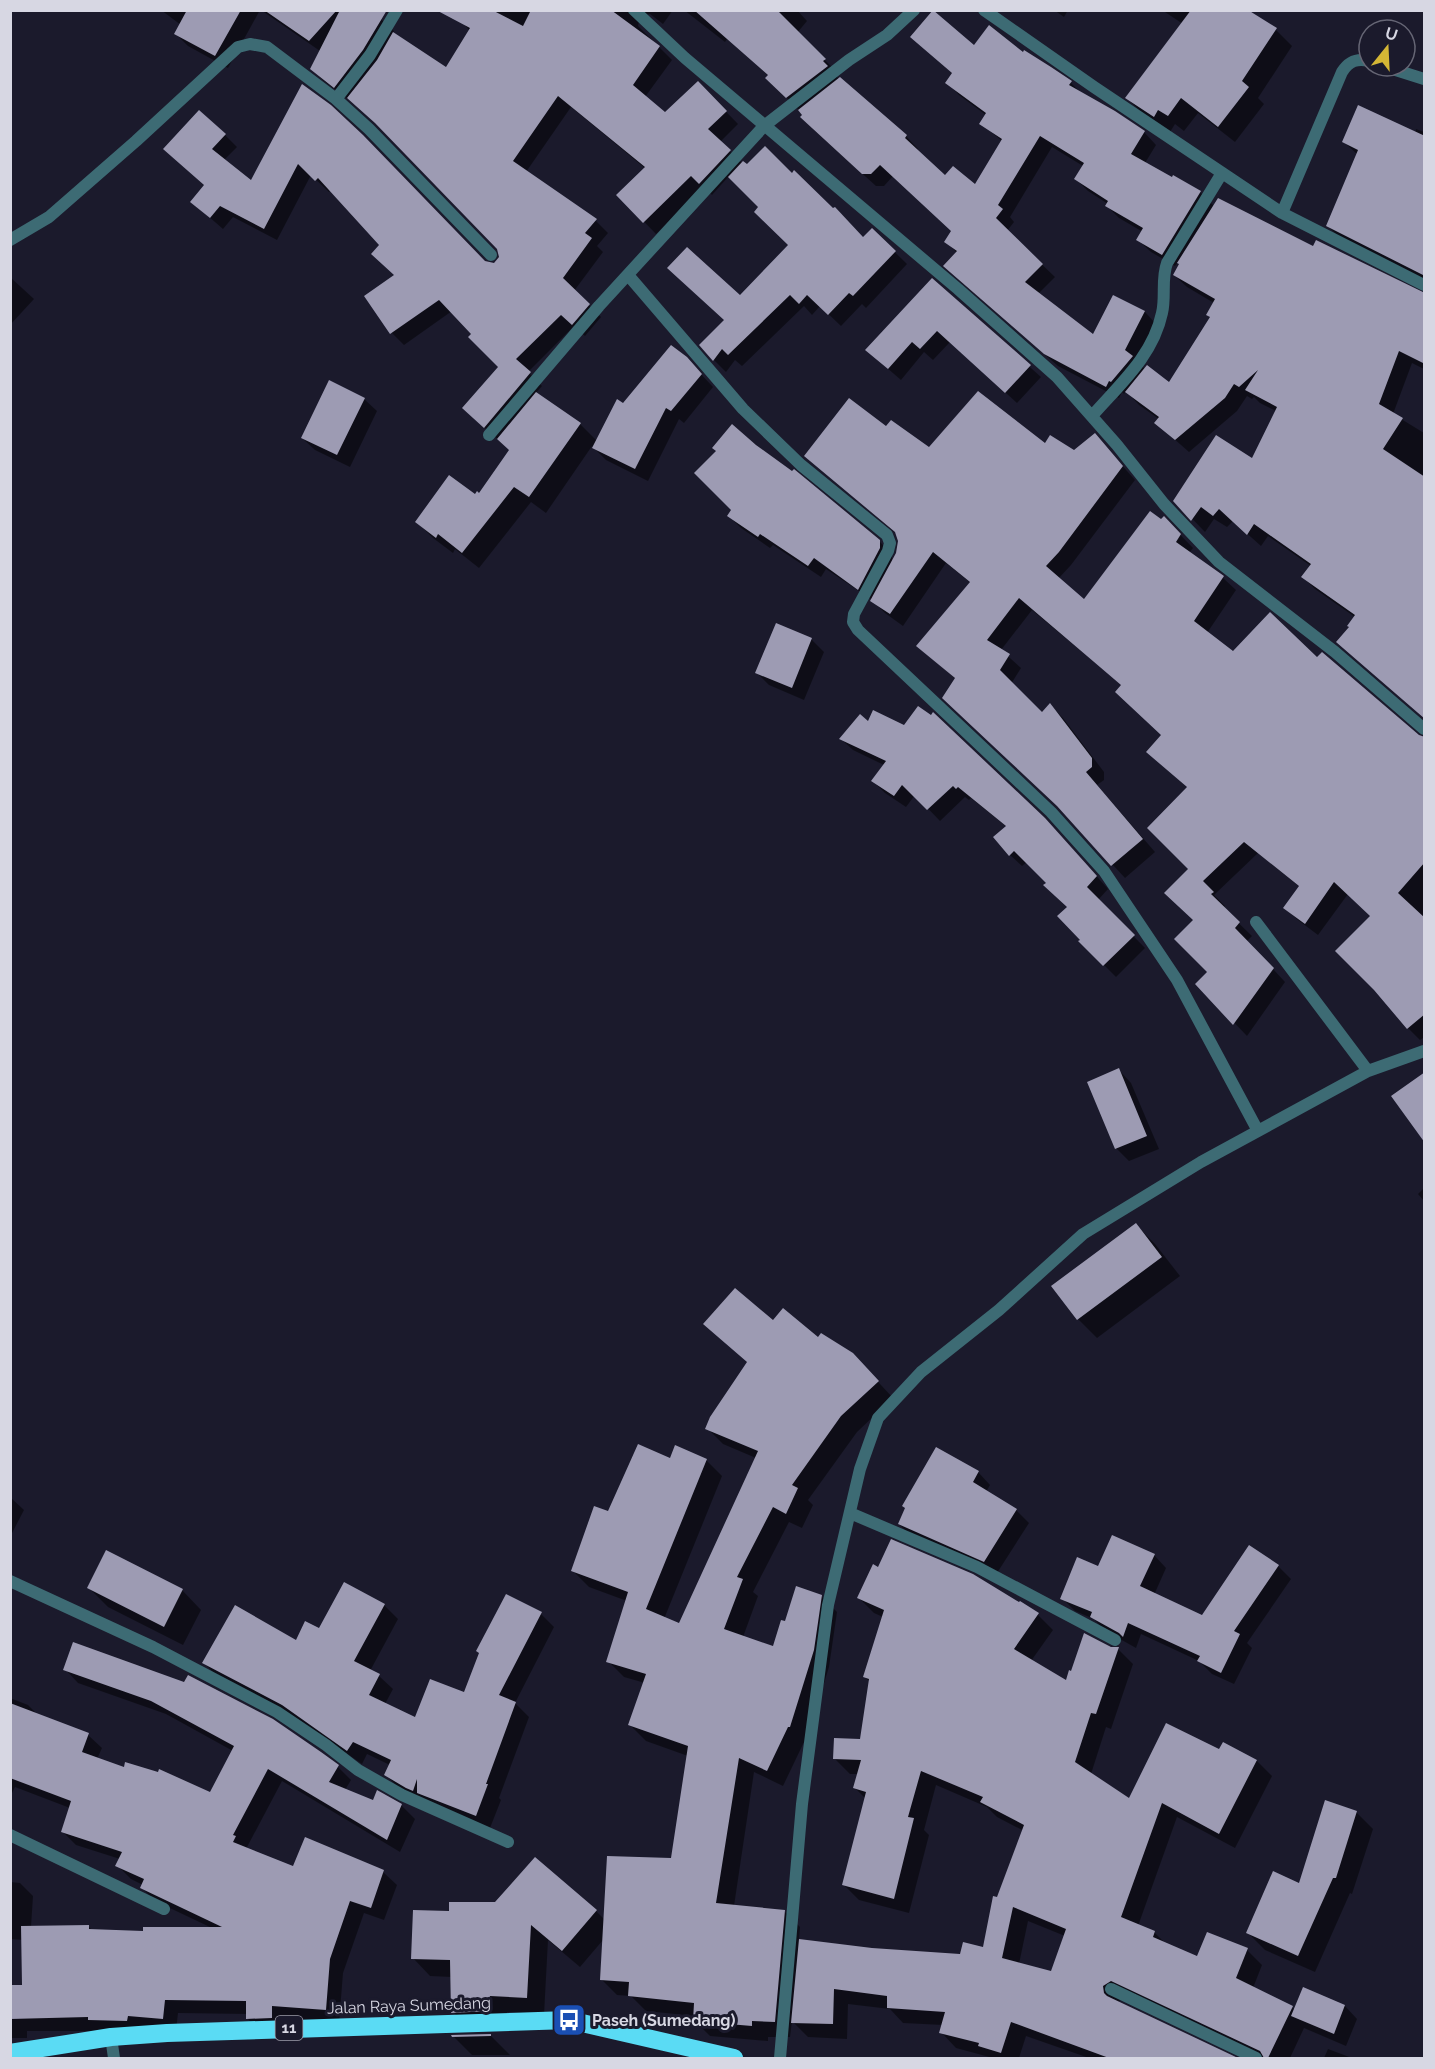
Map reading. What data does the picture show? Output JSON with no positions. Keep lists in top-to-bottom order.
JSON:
{
  "streets": {
    "highway": ["Jalan Raya Sumedang", "11"]
  },
  "places": {
    "bus stop": ["Paseh (Sumedang)"]
  },
  "north": "top"
}
